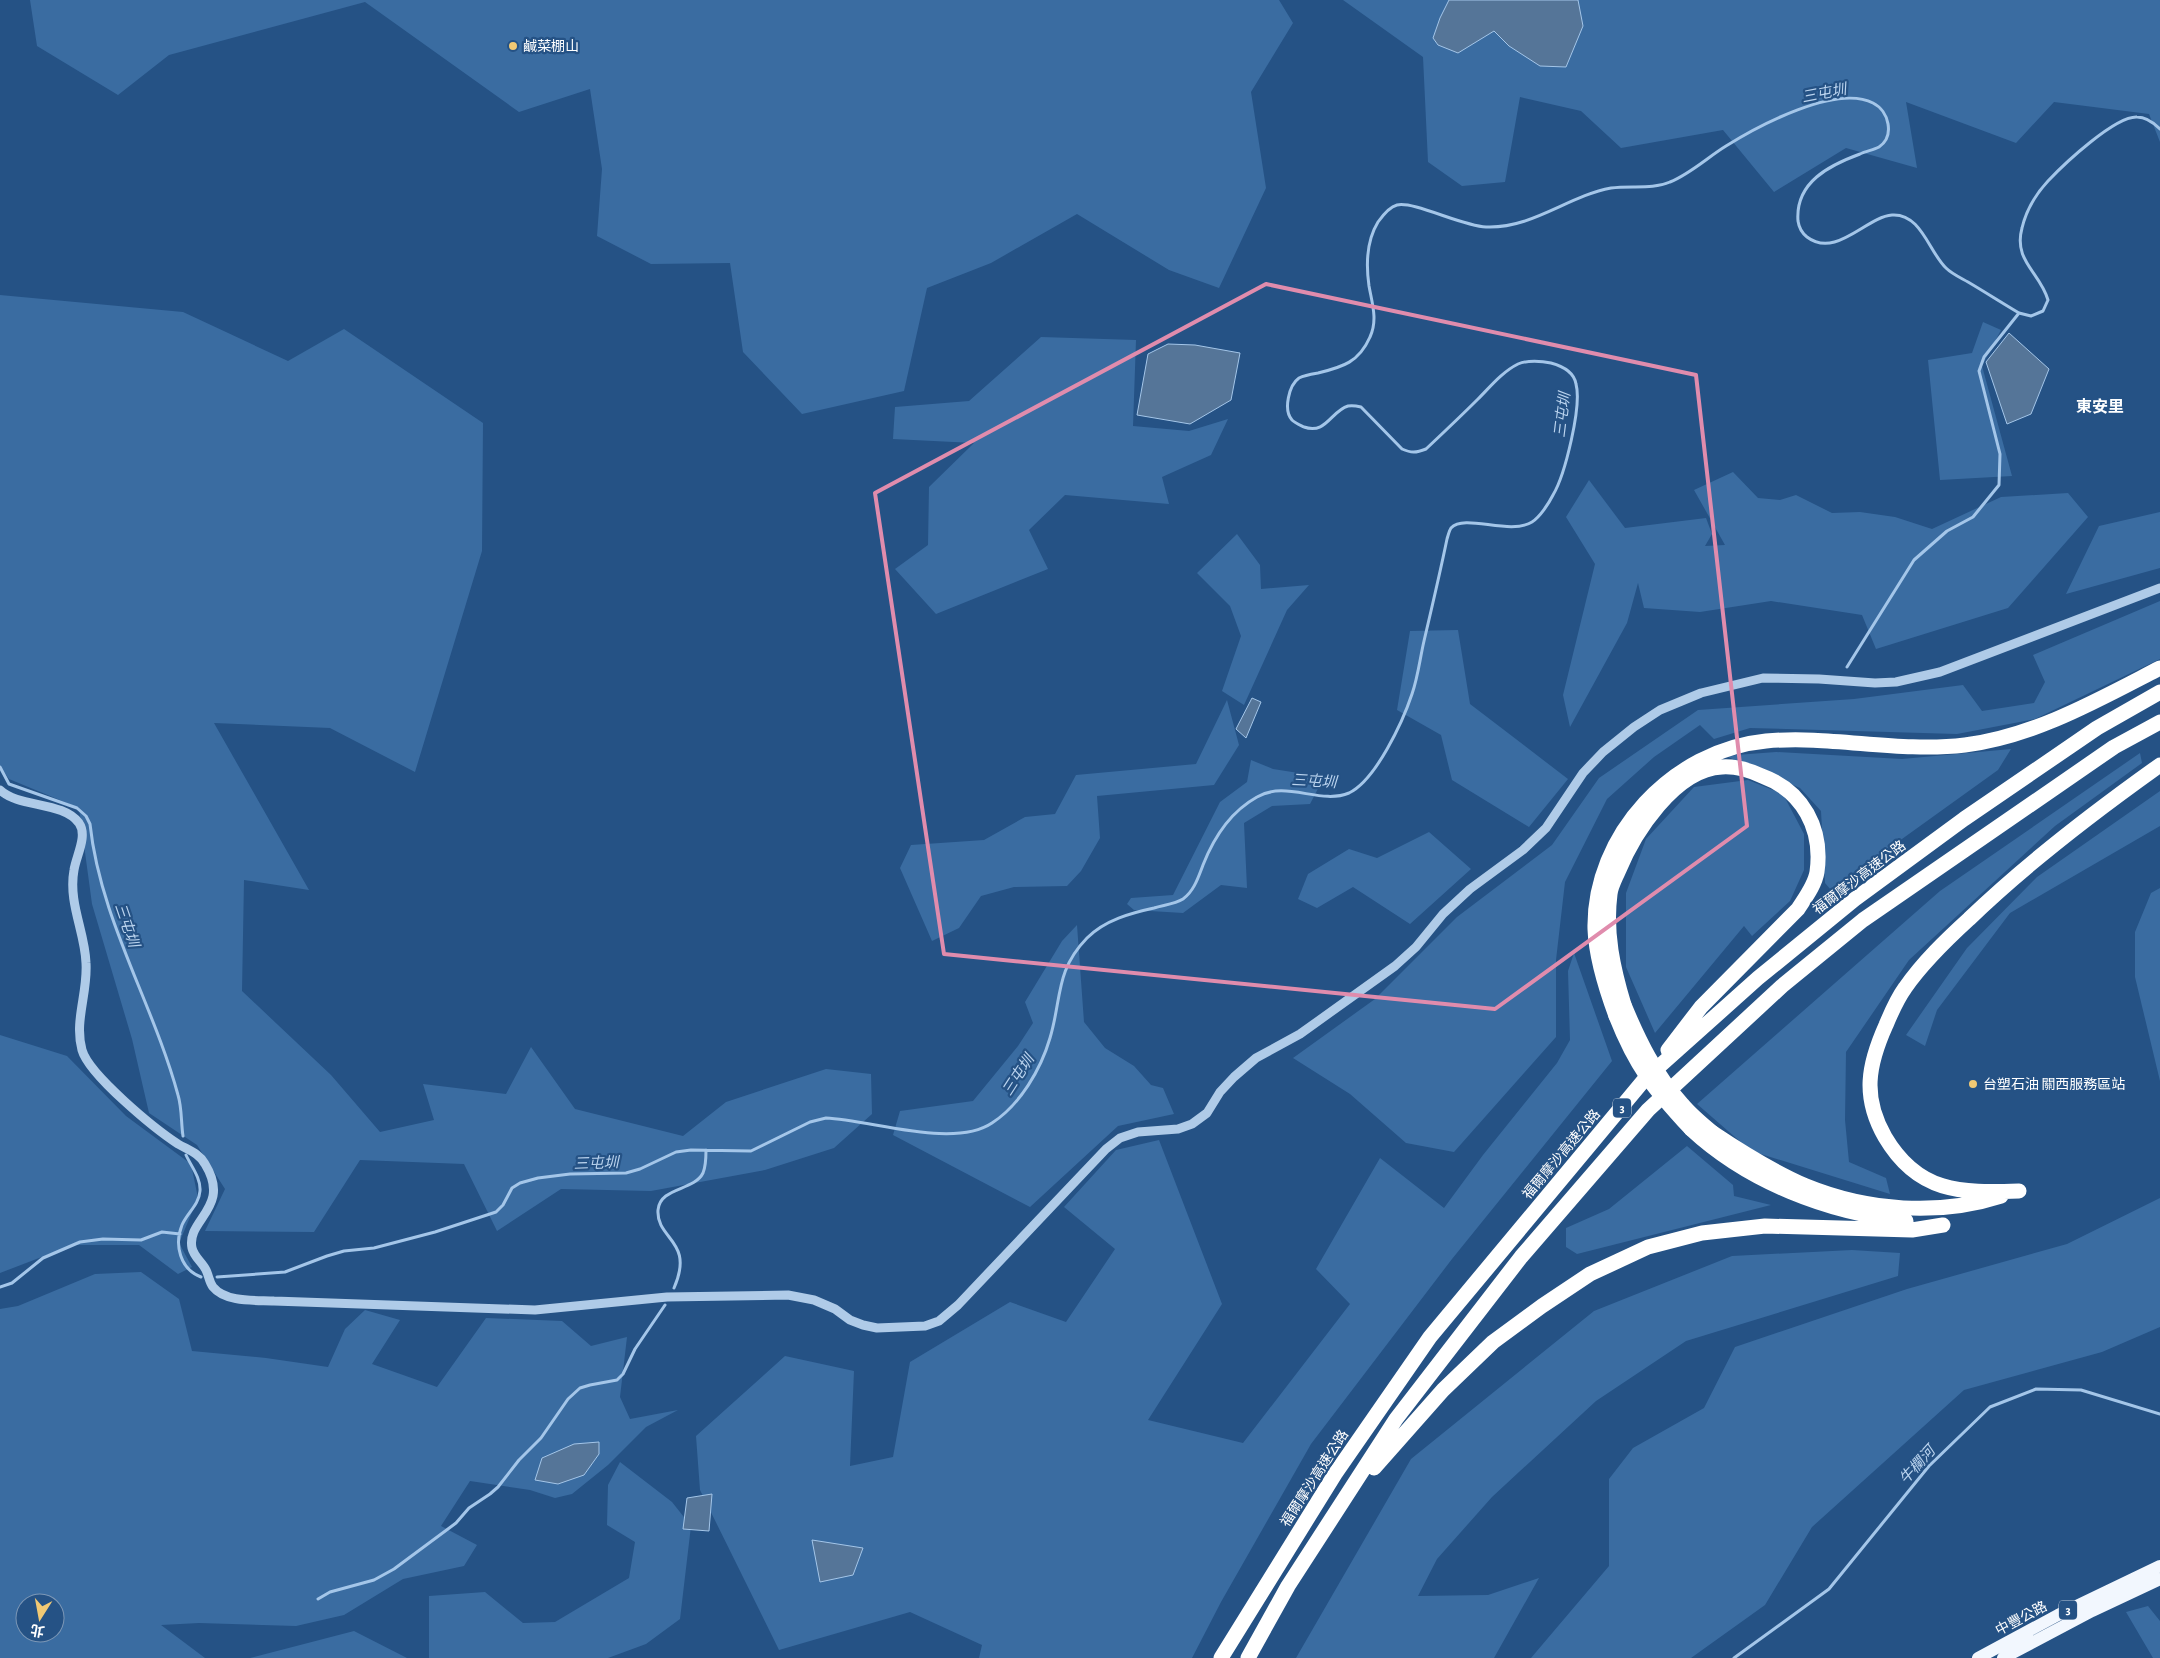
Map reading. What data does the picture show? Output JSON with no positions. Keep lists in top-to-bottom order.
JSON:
{
  "streets": {
    "highway": ["福爾摩沙高速公路", "3"],
    "main road": ["中豐公路"]
  },
  "districts": ["東安里"],
  "water": ["三屯圳", "牛欄河"],
  "places": ["鹹菜棚山", "台塑石油 關西服務區站"],
  "north": "bottom"
}
